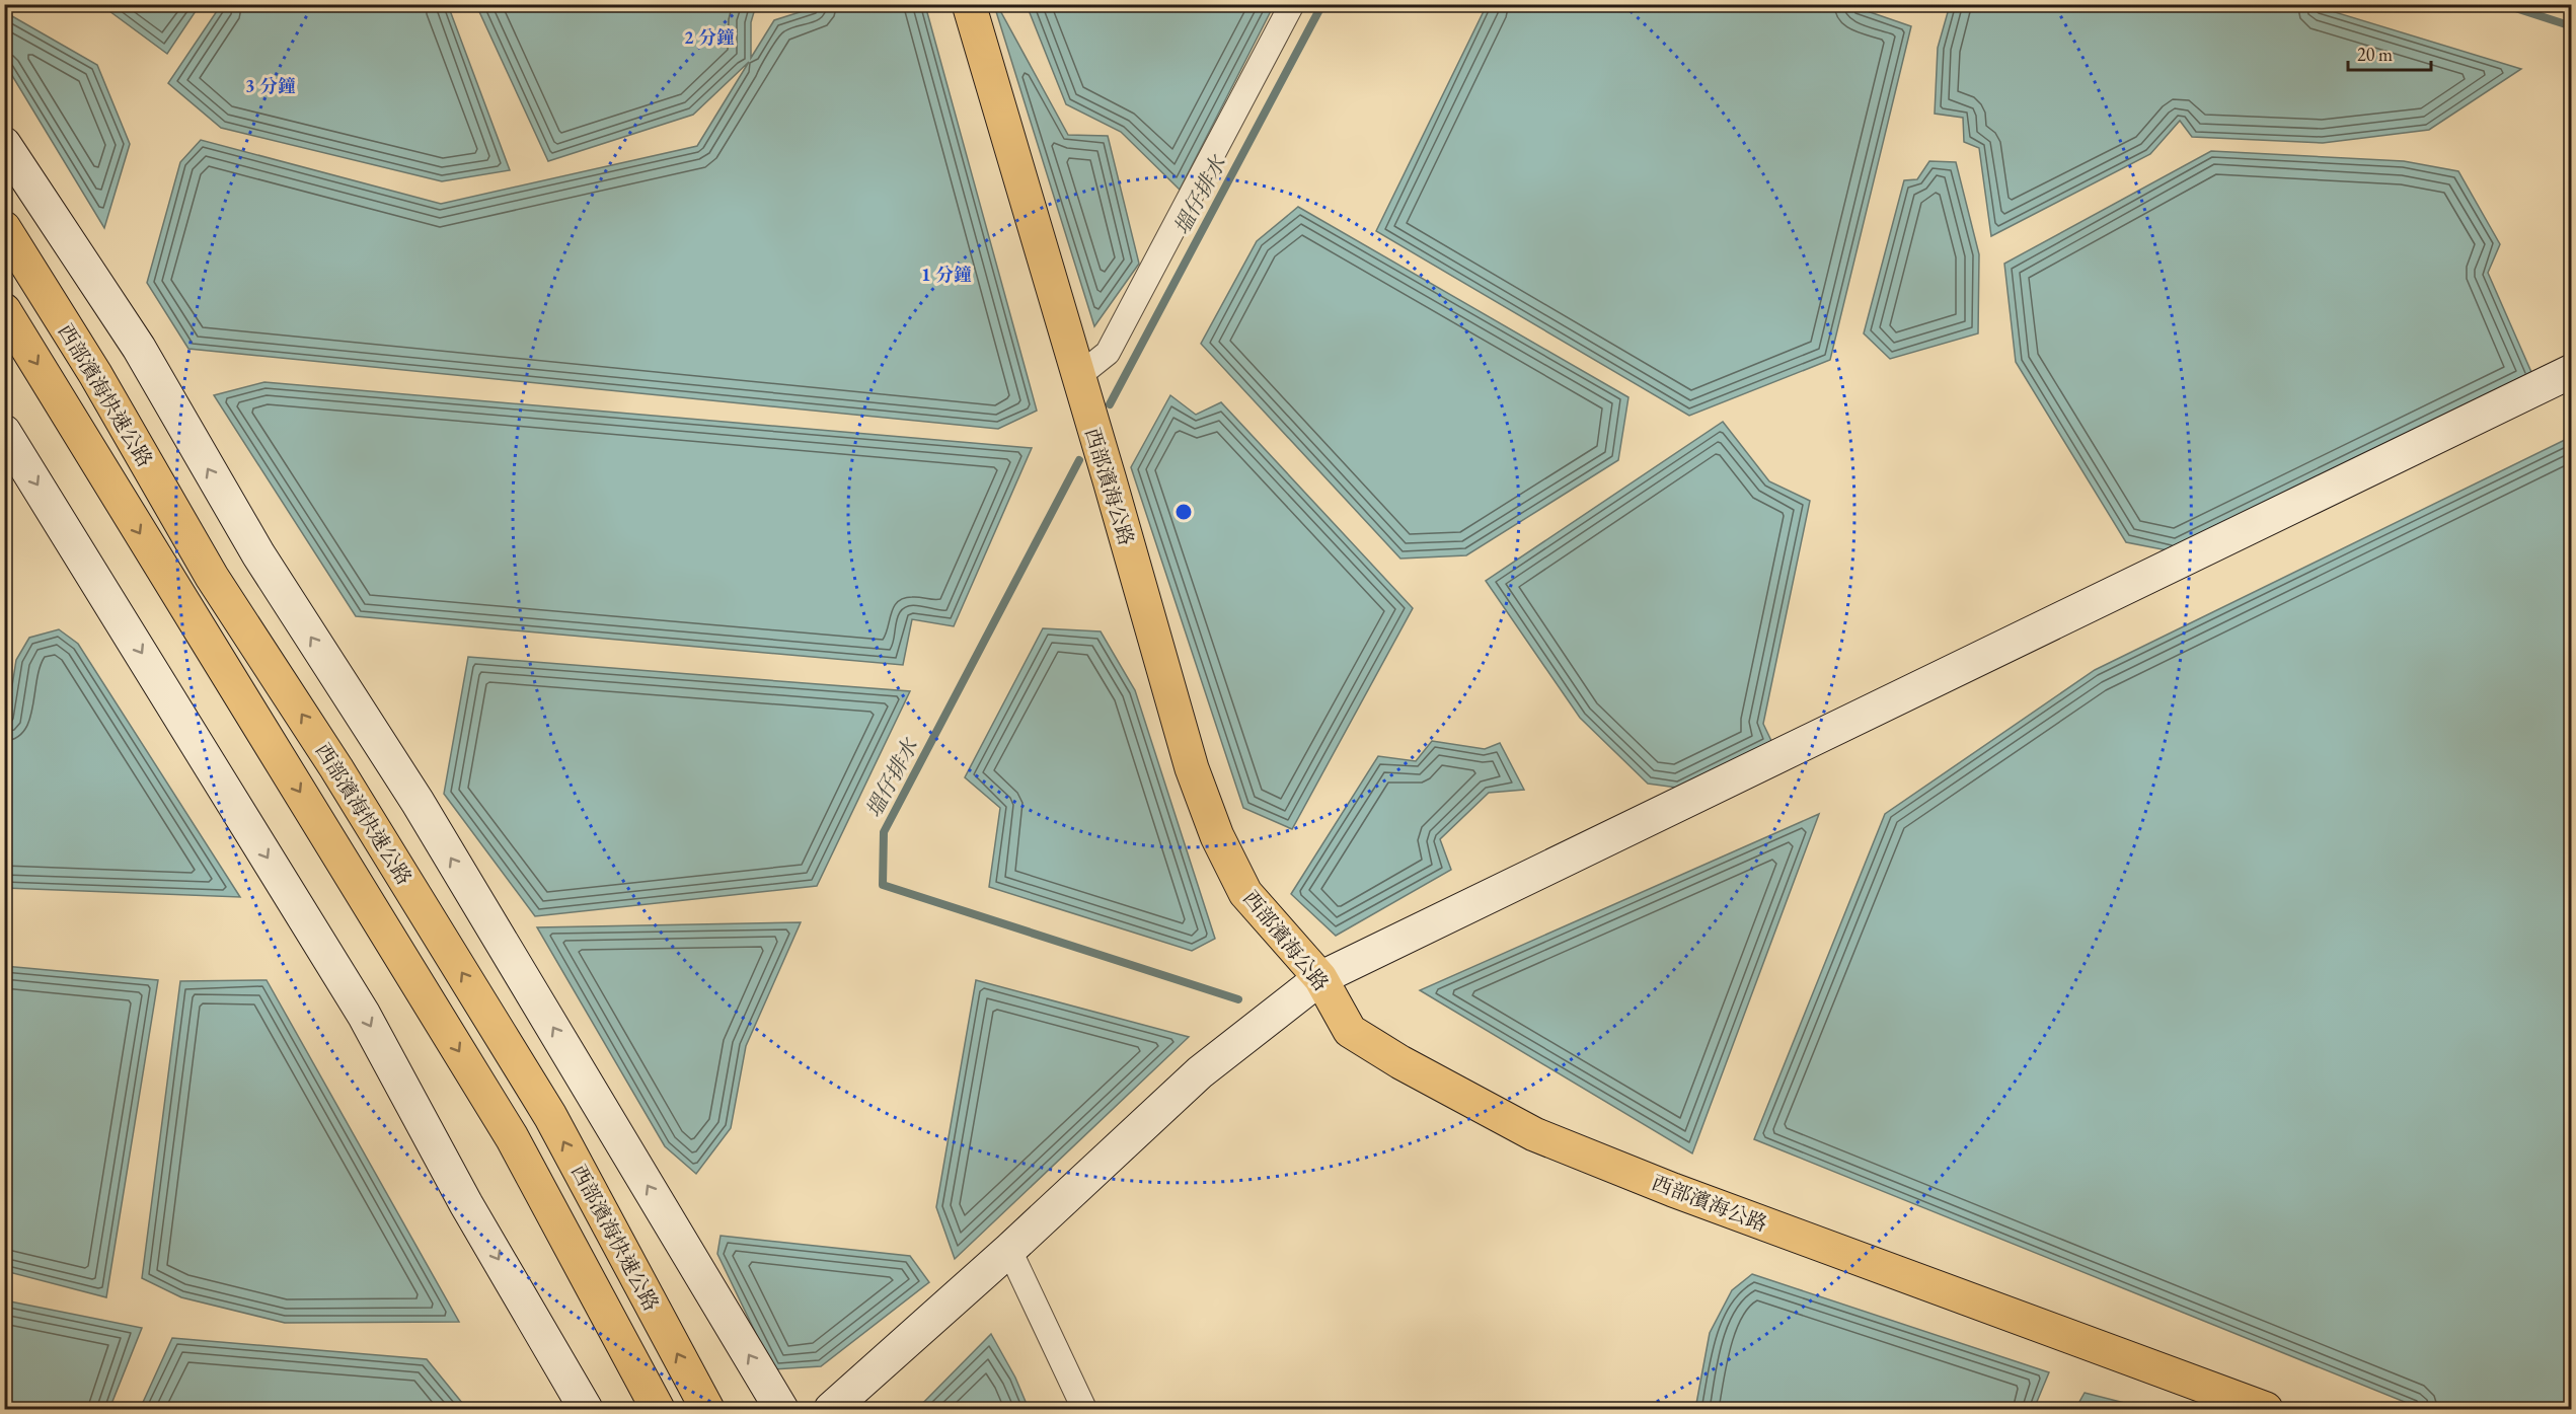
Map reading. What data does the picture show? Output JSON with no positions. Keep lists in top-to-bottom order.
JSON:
{
  "streets": {
    "main road": ["西部濱海快速公路", "西部濱海公路"]
  },
  "water": ["塭仔排水"],
  "scale_bar": "20 m",
  "rings": ["2 分鐘", "3 分鐘", "1 分鐘"]
}
